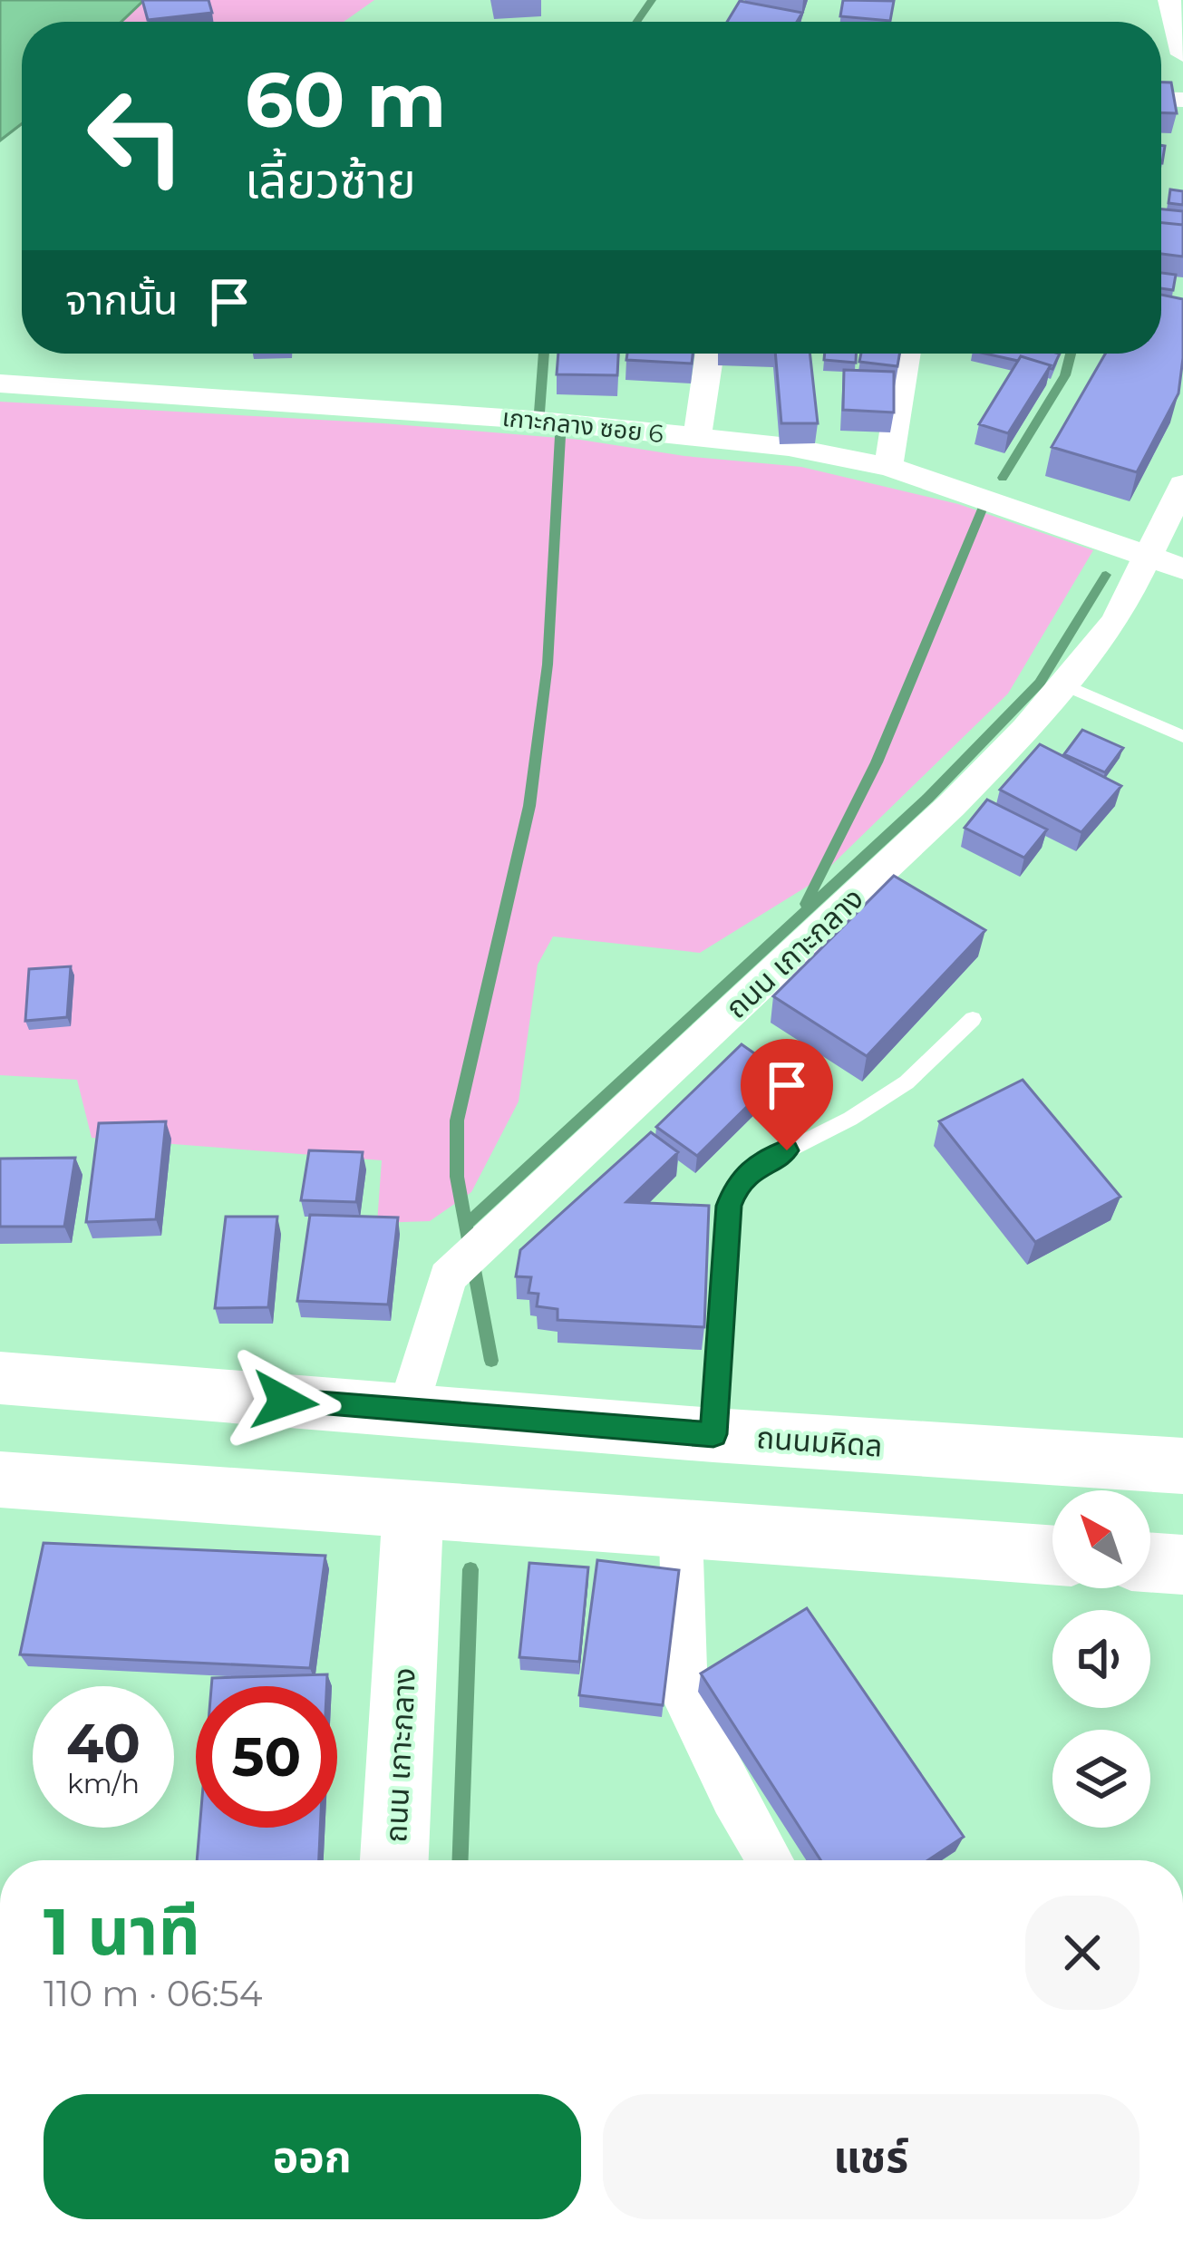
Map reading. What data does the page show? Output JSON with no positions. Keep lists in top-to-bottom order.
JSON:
{
  "streets": {
    "main road": ["ถนน เกาะกลาง", "ถนนมหิดล"],
    "street": ["เกาะกลาง ซอย 6"]
  },
  "crossings": [
    ["เกาะกลาง ซอย 6", "ถนน เกาะกลาง"],
    ["ถนน เกาะกลาง", "ถนนมหิดล"]
  ],
  "north": "top left",
  "page": {
    "turn": ["60 m", "เลี้ยวซ้าย"],
    "then": "จากนั้น",
    "speed": "40 km/h",
    "limit": "50",
    "heading": ["1 นาที", "110 m · 06:54"],
    "buttons": ["ออก", "แชร์"]
  }
}
